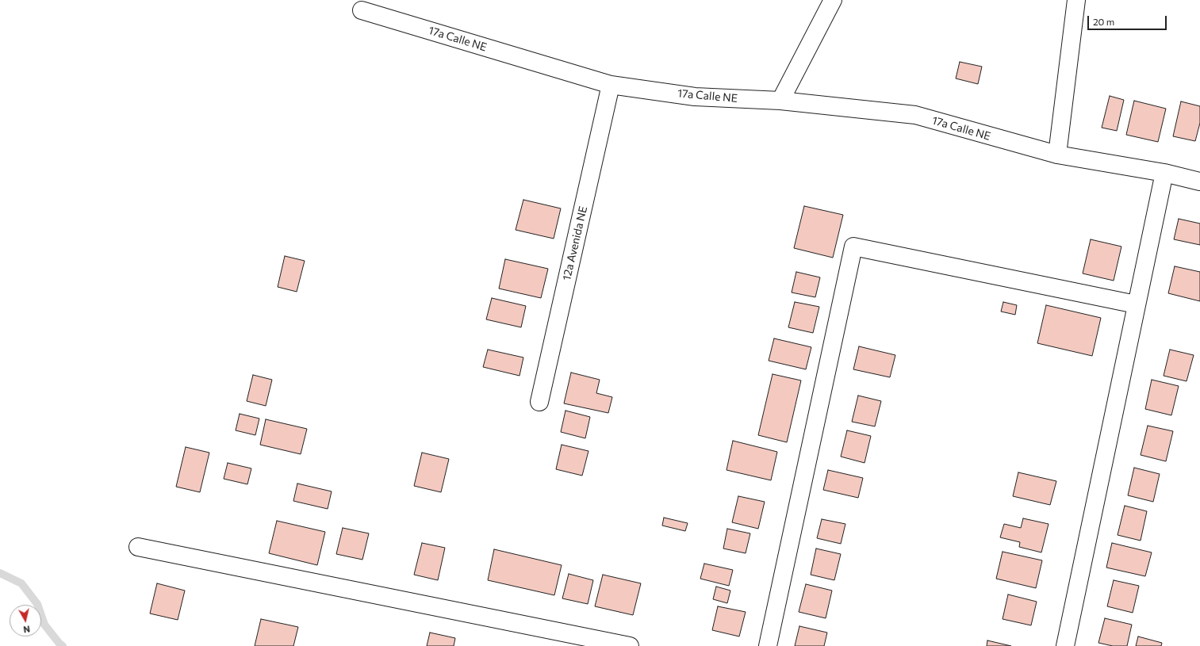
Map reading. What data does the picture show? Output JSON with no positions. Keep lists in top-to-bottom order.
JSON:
{
  "streets": {
    "street": ["17a Calle NE", "12a Avenida NE"]
  },
  "crossings": [
    ["17a Calle NE", "12a Avenida NE"]
  ],
  "scale_bar": "20 m",
  "north": "bottom"
}
